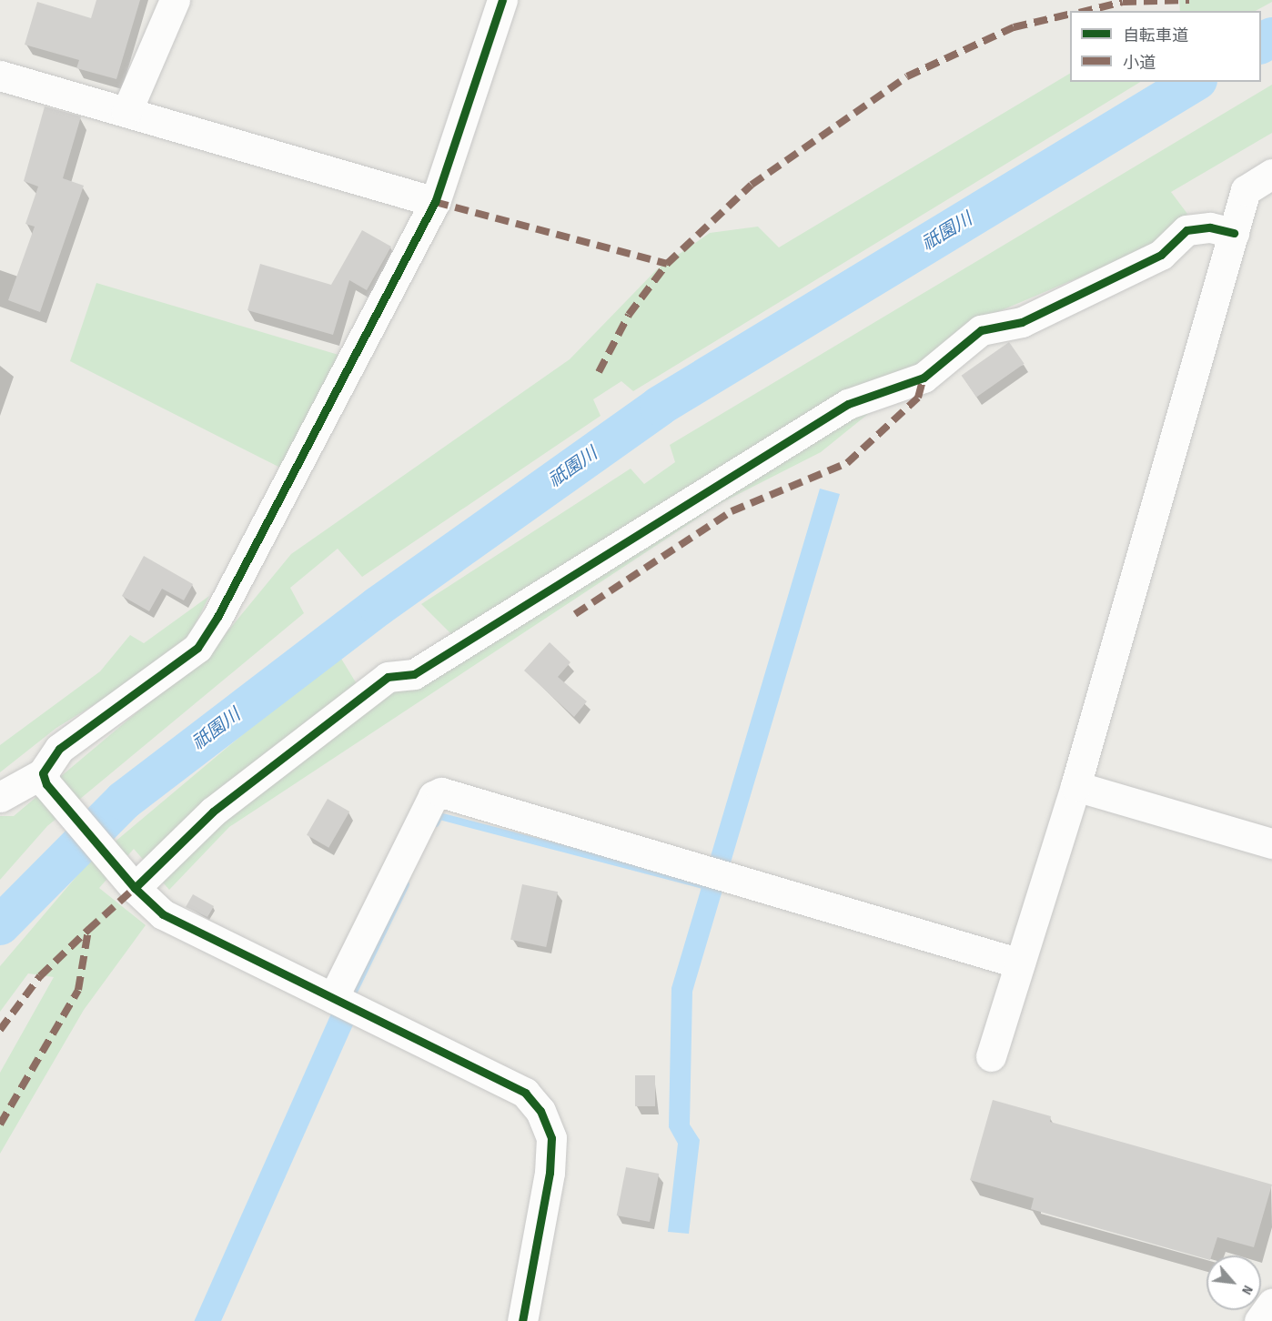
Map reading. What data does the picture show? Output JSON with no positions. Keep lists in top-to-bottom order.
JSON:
{
  "water": ["祇園川"],
  "legend": ["自転車道", "小道"],
  "north": "bottom right"
}
